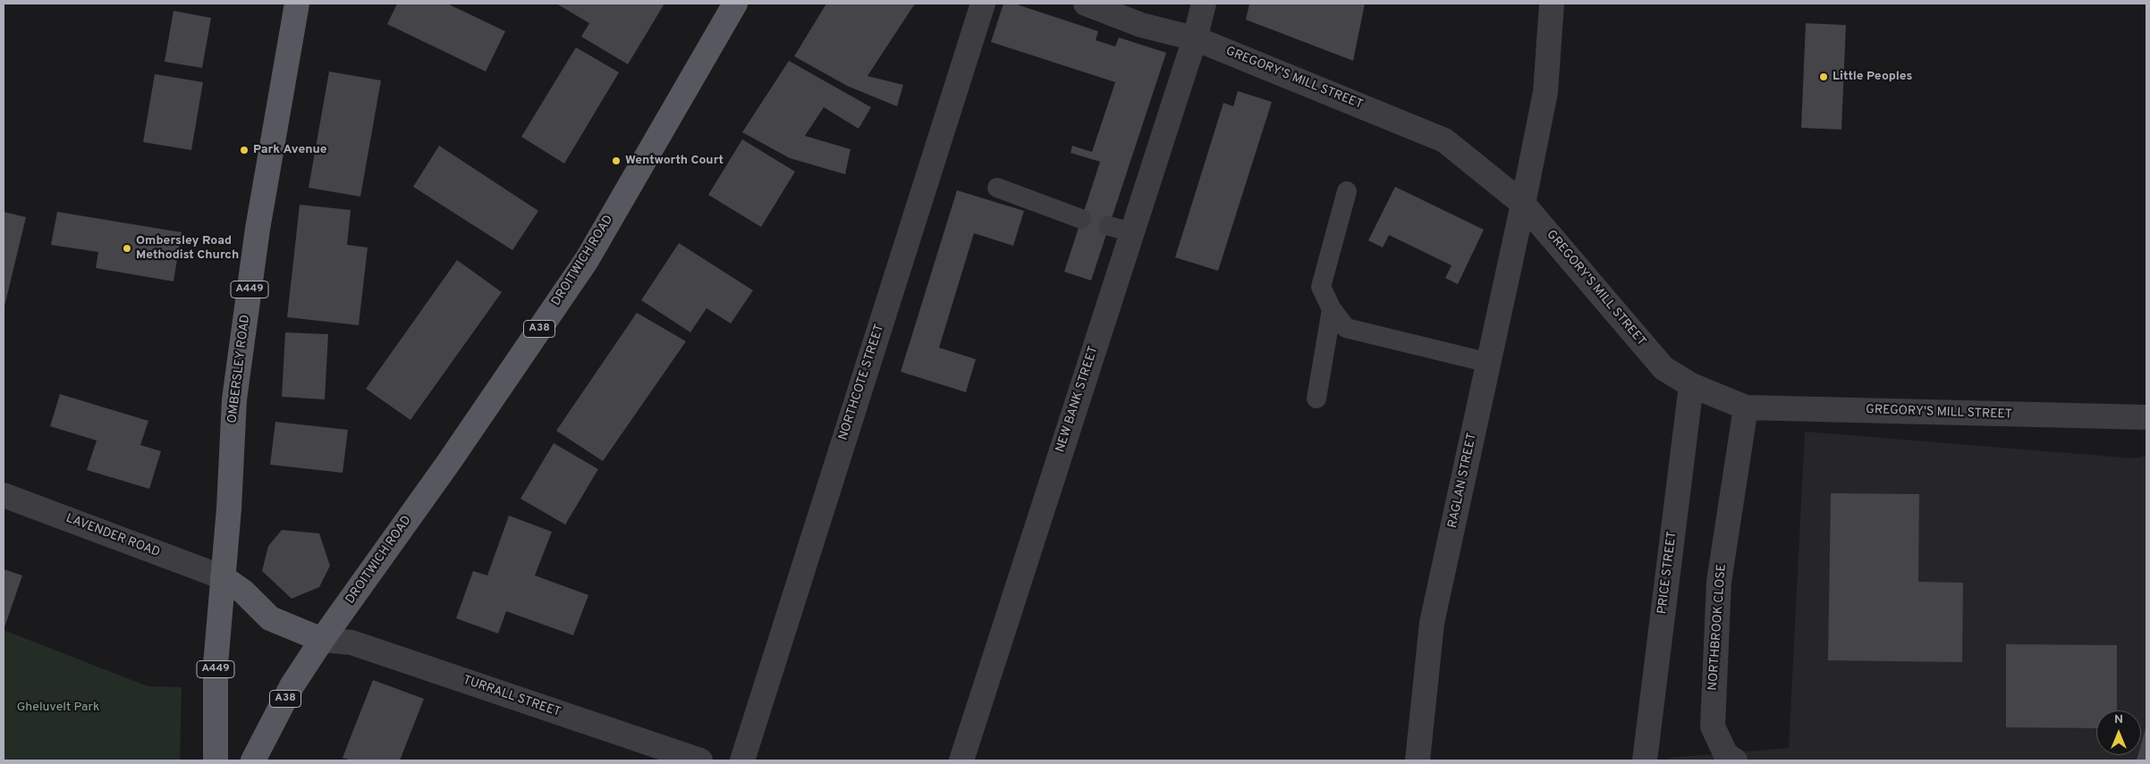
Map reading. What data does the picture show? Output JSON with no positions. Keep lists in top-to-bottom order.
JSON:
{
  "streets": {
    "main road": [
      "DROITWICH ROAD",
      "A449",
      "A38",
      "OMBERSLEY ROAD"
    ],
    "street": [
      "GREGORY'S MILL STREET",
      "NORTHCOTE STREET",
      "NEW BANK STREET",
      "RAGLAN STREET",
      "LAVENDER ROAD",
      "PRICE STREET",
      "NORTHBROOK CLOSE",
      "TURRALL STREET"
    ]
  },
  "crossings": [
    ["GREGORY'S MILL STREET", "NEW BANK STREET"],
    ["GREGORY'S MILL STREET", "RAGLAN STREET"],
    ["GREGORY'S MILL STREET", "PRICE STREET"],
    ["GREGORY'S MILL STREET", "NORTHBROOK CLOSE"],
    ["DROITWICH ROAD", "A38"],
    ["DROITWICH ROAD", "TURRALL STREET"],
    ["A449", "OMBERSLEY ROAD"],
    ["A449", "LAVENDER ROAD"],
    ["A38", "TURRALL STREET"],
    ["OMBERSLEY ROAD", "LAVENDER ROAD"]
  ],
  "parks": ["Gheluvelt Park"],
  "places": [
    "Little Peoples",
    "Park Avenue",
    "Wentworth Court",
    "Ombersley Road Methodist Church"
  ],
  "north": "top"
}
